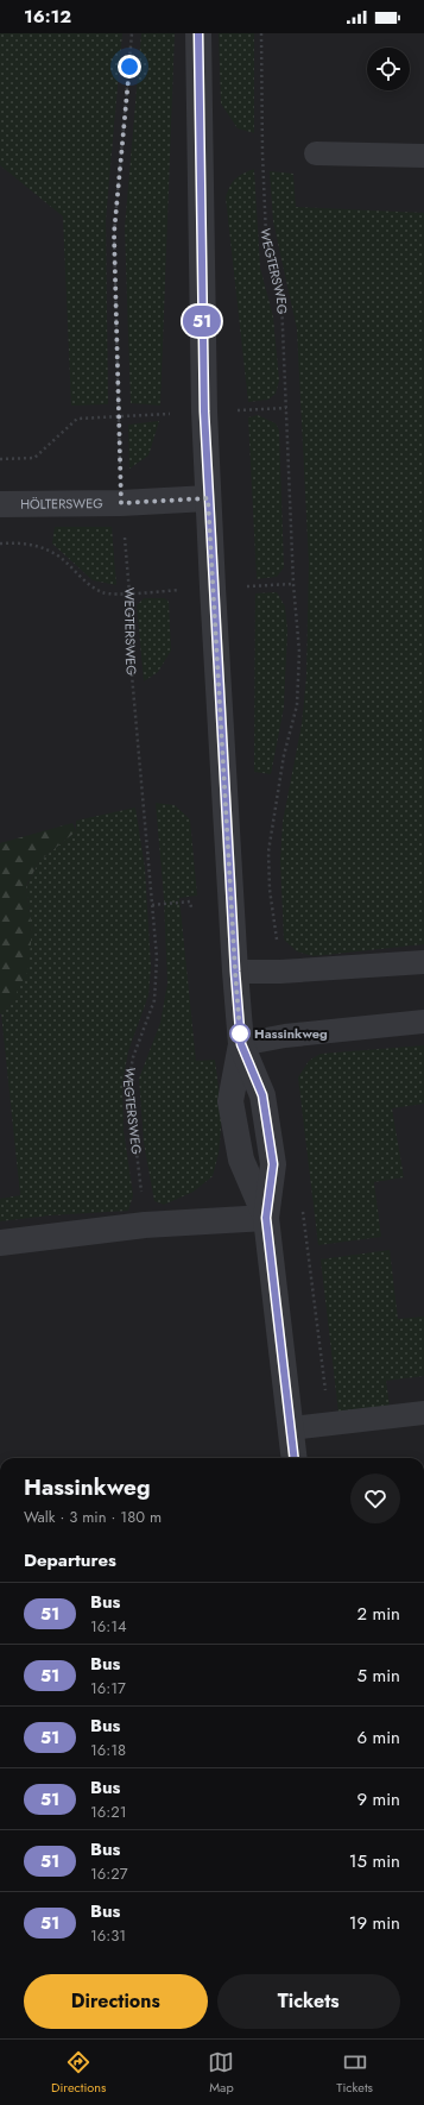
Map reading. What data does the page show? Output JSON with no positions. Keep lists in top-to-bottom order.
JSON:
{
  "streets": {
    "street": ["HÖLTERSWEG"],
    "path": ["WEGTERSWEG"]
  },
  "crossings": [
    ["WEGTERSWEG", "HÖLTERSWEG"]
  ],
  "places": ["Hassinkweg"],
  "lines": ["bus line 51"],
  "page": {
    "status": "16:12",
    "on_map": "51",
    "heading": [
      ["Hassinkweg", "Walk · 3 min · 180 m"],
      "Departures"
    ],
    "list": [
      {
        "mark": "51",
        "name": "Bus",
        "note": "16:14",
        "value": "2 min"
      },
      {
        "mark": "51",
        "name": "Bus",
        "note": "16:17",
        "value": "5 min"
      },
      {
        "mark": "51",
        "name": "Bus",
        "note": "16:18",
        "value": "6 min"
      },
      {
        "mark": "51",
        "name": "Bus",
        "note": "16:21",
        "value": "9 min"
      },
      {
        "mark": "51",
        "name": "Bus",
        "note": "16:27",
        "value": "15 min"
      },
      {
        "mark": "51",
        "name": "Bus",
        "note": "16:31",
        "value": "19 min"
      }
    ],
    "buttons": ["Directions", "Tickets"],
    "tabs": ["Directions", "Map", "Tickets"]
  }
}
